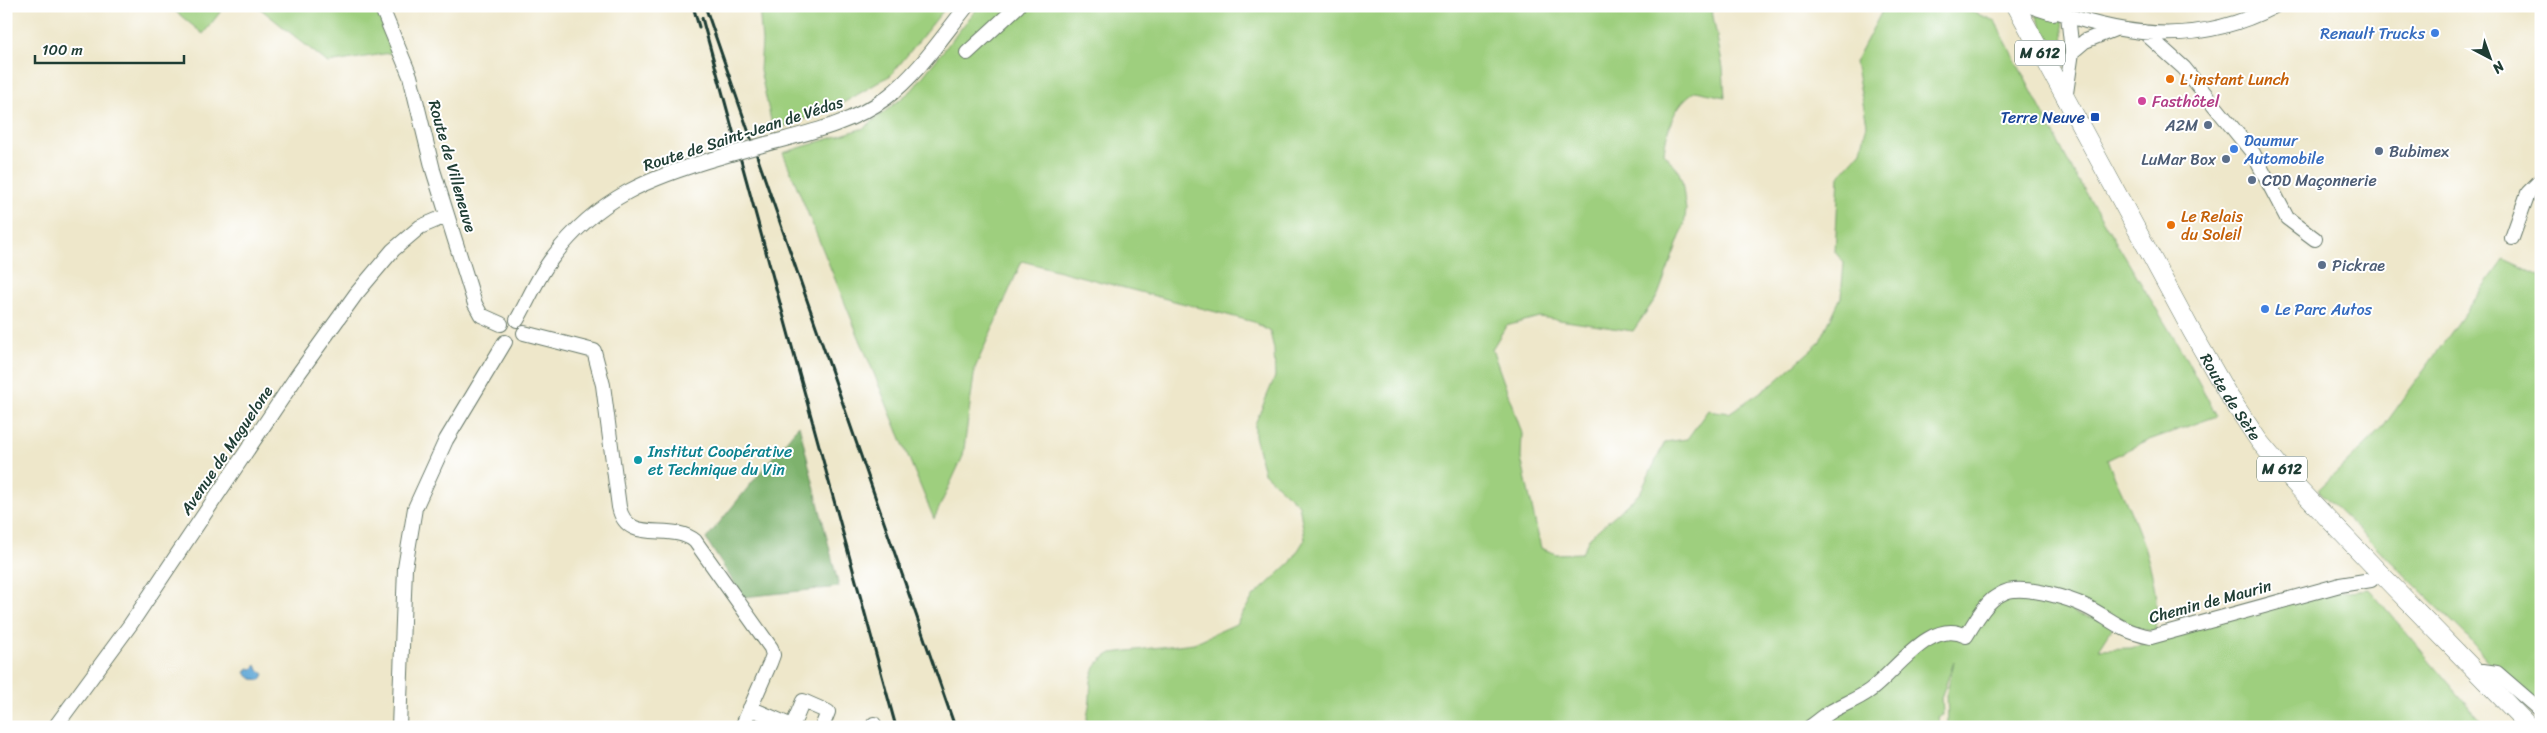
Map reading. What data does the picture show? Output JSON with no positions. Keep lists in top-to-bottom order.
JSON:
{
  "streets": {
    "main road": ["M 612", "Route de Sète"],
    "street": [
      "Route de Saint-Jean de Védas",
      "Route de Villeneuve",
      "Avenue de Maguelone",
      "Chemin de Maurin"
    ]
  },
  "crossings": [
    ["Route de Saint-Jean de Védas", "Route de Villeneuve"],
    ["Route de Villeneuve", "Avenue de Maguelone"],
    ["Route de Sète", "Chemin de Maurin"]
  ],
  "places": {
    "other": [
      "Renault Trucks",
      "L'instant Lunch",
      "Fasthôtel",
      "A2M",
      "Daumur Automobile",
      "Bubimex",
      "LuMar Box",
      "CDD Maçonnerie",
      "Le Relais du Soleil",
      "Pickrae",
      "Le Parc Autos",
      "Institut Coopérative et Technique du Vin"
    ],
    "transit": ["Terre Neuve"]
  },
  "scale_bar": "100 m",
  "north": "bottom right"
}
